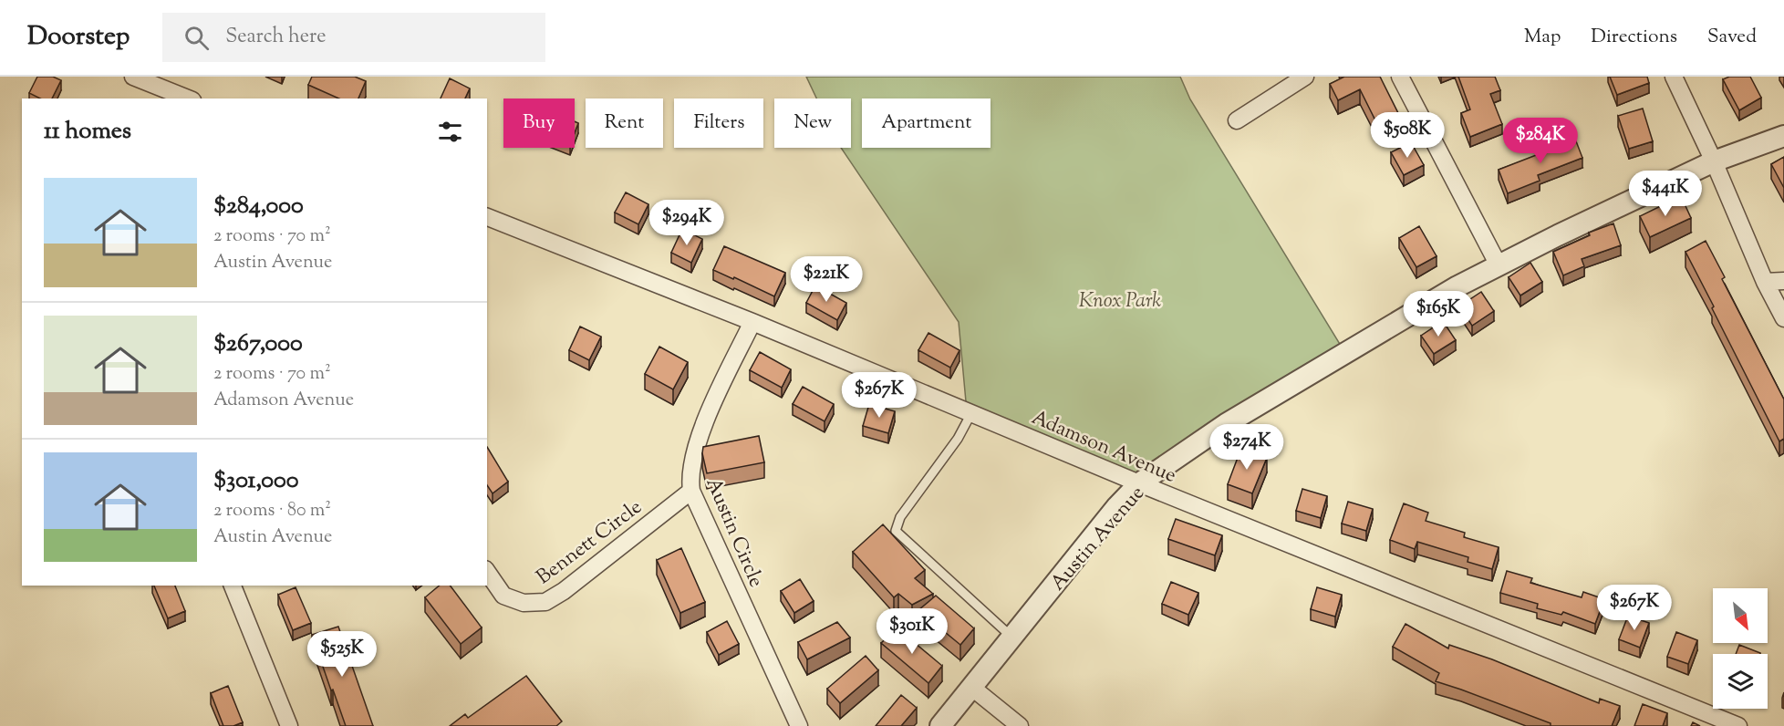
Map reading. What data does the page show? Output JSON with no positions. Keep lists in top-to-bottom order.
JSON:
{
  "streets": {
    "street": [
      "Adamson Avenue",
      "Austin Circle",
      "Austin Avenue",
      "Bennett Circle"
    ]
  },
  "crossings": [
    ["Adamson Avenue", "Austin Circle"],
    ["Adamson Avenue", "Austin Avenue"],
    ["Austin Circle", "Bennett Circle"]
  ],
  "parks": ["Knox Park"],
  "north": "bottom right",
  "page": {
    "header": "Doorstep",
    "search": "Search here",
    "nav": ["Map", "Directions", "Saved"],
    "chip": [
      "Buy",
      "Rent",
      "Filters",
      "New",
      "Apartment"
    ],
    "heading": "11 homes",
    "price": [
      "$508K",
      "$284K",
      "$441K",
      "$294K",
      "$221K",
      "$165K",
      "$267K",
      "$274K",
      "$267K",
      "$301K",
      "$525K"
    ],
    "list": [
      {
        "name": "$284,000",
        "note": "2 rooms · 70 m² · Austin Avenue"
      },
      {
        "name": "$267,000",
        "note": "2 rooms · 70 m² · Adamson Avenue"
      },
      {
        "name": "$301,000",
        "note": "2 rooms · 80 m² · Austin Avenue"
      }
    ]
  }
}
